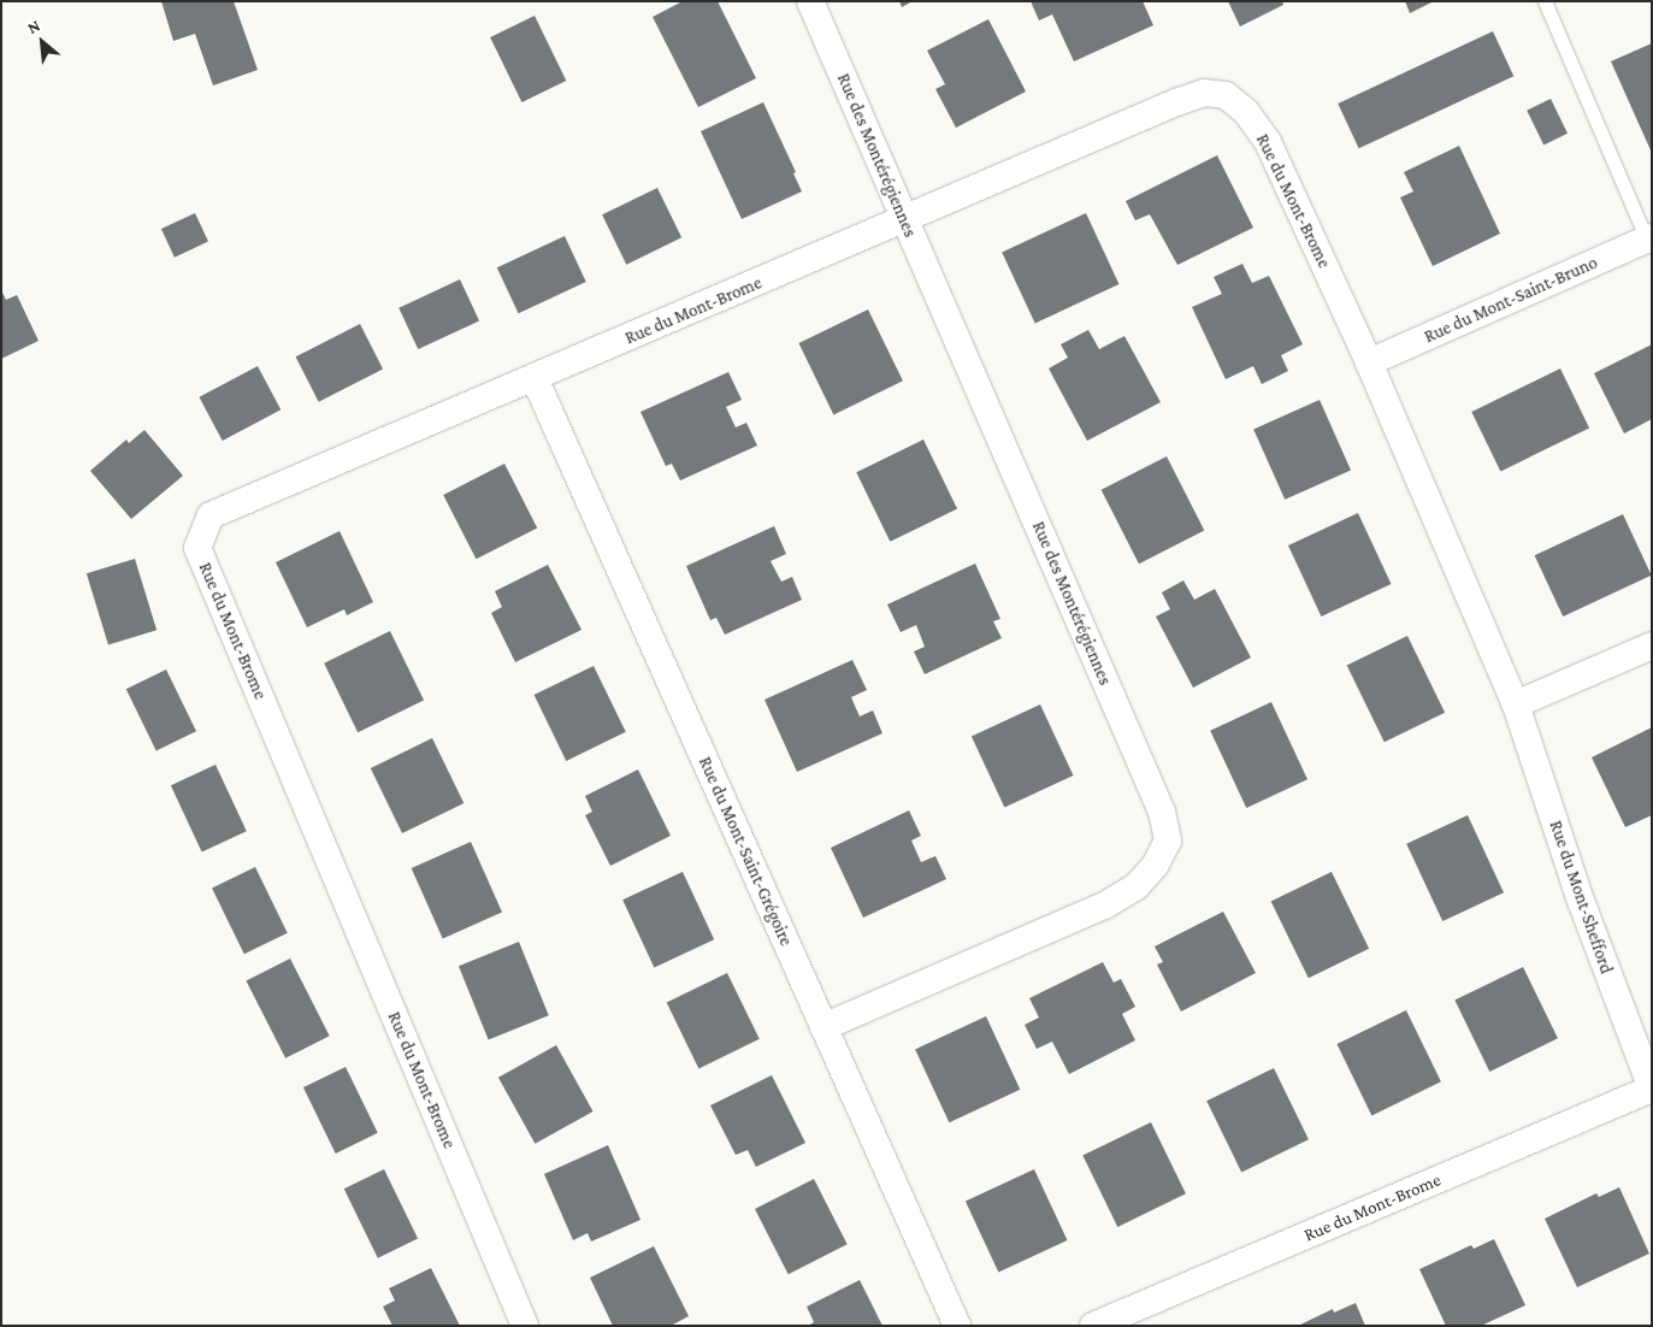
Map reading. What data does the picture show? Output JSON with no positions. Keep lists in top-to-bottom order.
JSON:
{
  "streets": {
    "street": [
      "Rue des Montérégiennes",
      "Rue du Mont-Brome",
      "Rue du Mont-Saint-Bruno",
      "Rue du Mont-Saint-Grégoire",
      "Rue du Mont-Shefford"
    ]
  },
  "crossings": [
    ["Rue des Montérégiennes", "Rue du Mont-Brome"],
    ["Rue des Montérégiennes", "Rue du Mont-Saint-Grégoire"],
    ["Rue du Mont-Brome", "Rue du Mont-Saint-Bruno"],
    ["Rue du Mont-Brome", "Rue du Mont-Saint-Grégoire"],
    ["Rue du Mont-Brome", "Rue du Mont-Shefford"]
  ],
  "north": "top left"
}
